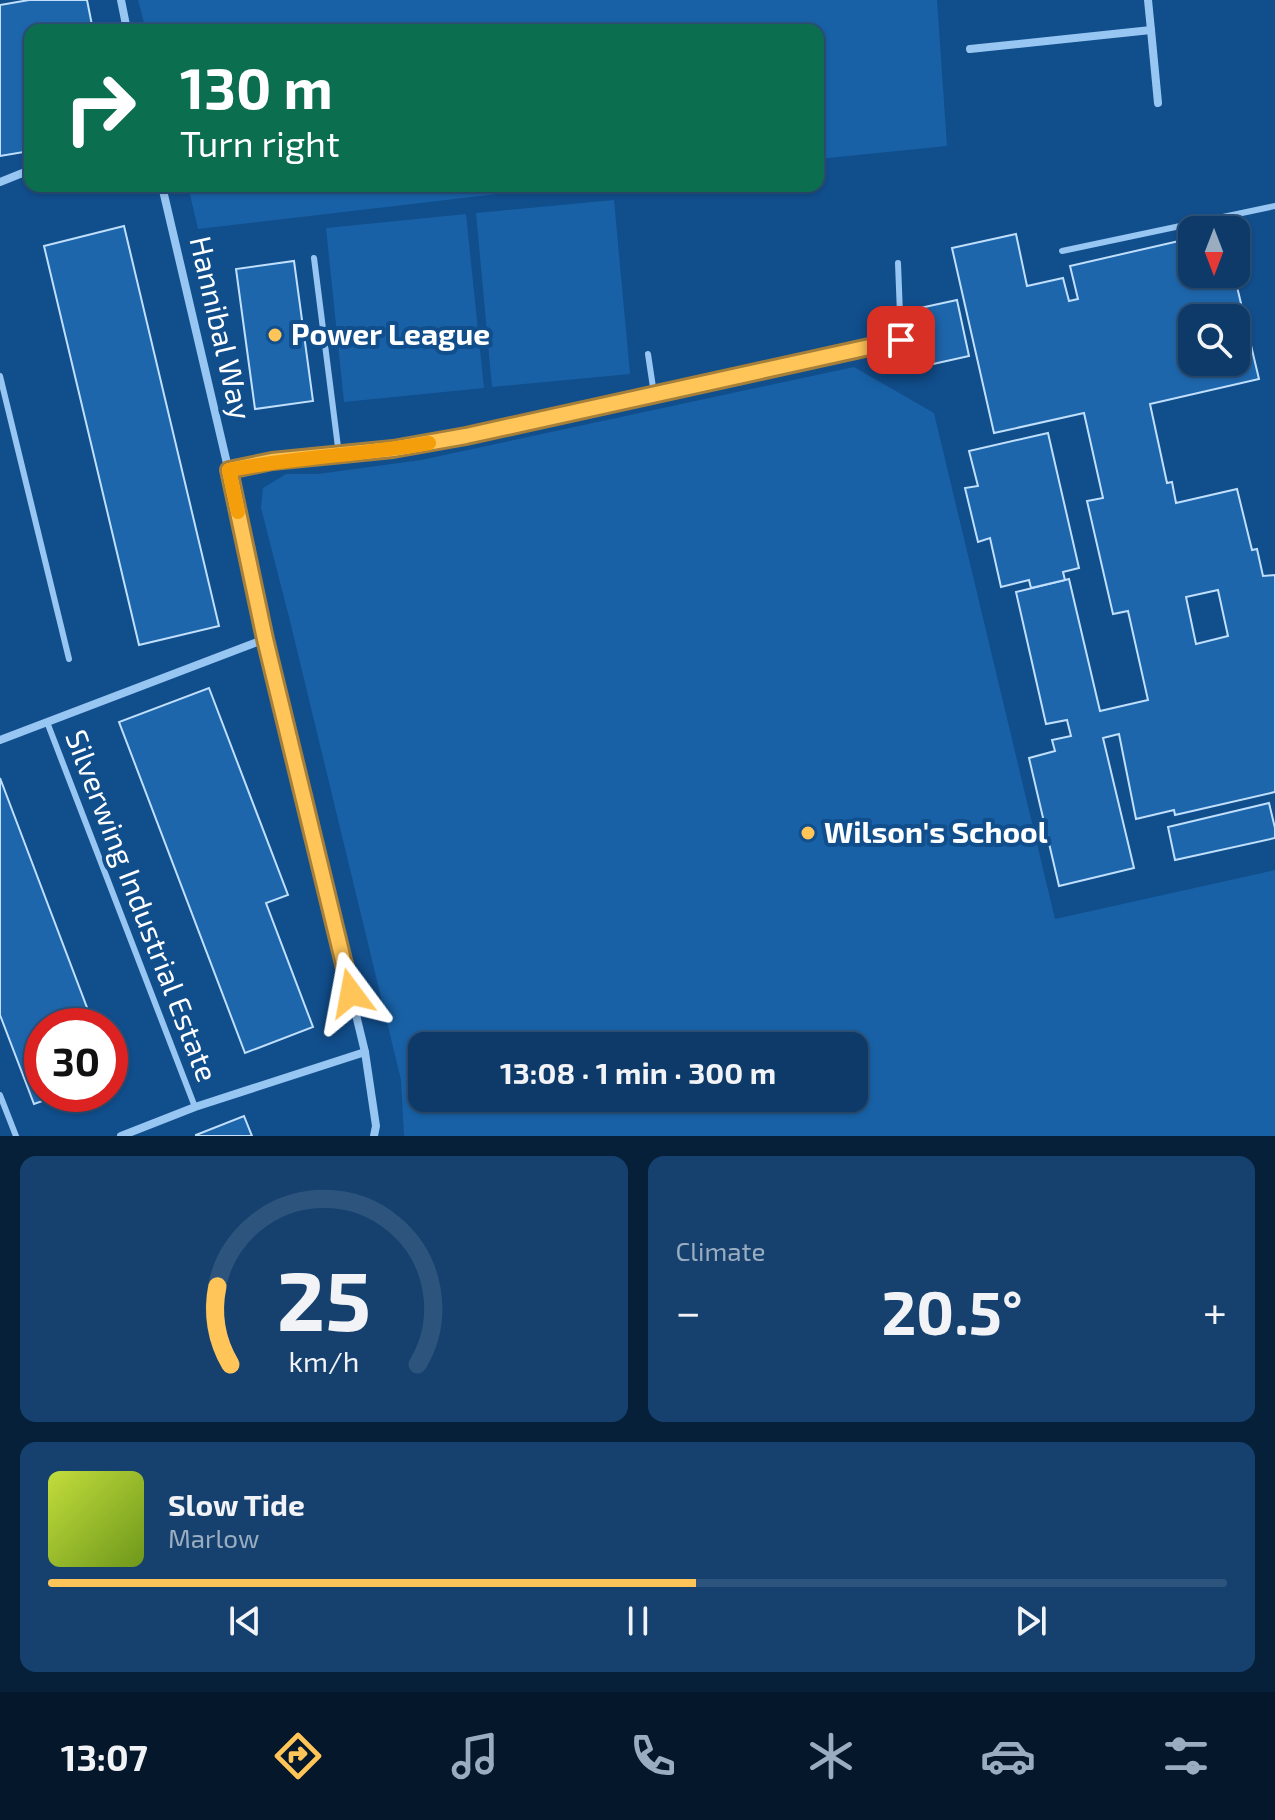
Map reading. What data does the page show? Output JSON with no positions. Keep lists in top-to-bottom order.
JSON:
{
  "streets": {
    "street": ["Hannibal Way"],
    "lane": ["Silverwing Industrial Estate"]
  },
  "places": ["Power League", "Wilson's School"],
  "north": "bottom",
  "page": {
    "turn": ["130 m", "Turn right"],
    "limit": "30",
    "trip": "13:08 · 1 min · 300 m",
    "tile": "Climate",
    "heat": ["−", "20.5°", "+"],
    "song": ["Slow Tide", "Marlow"],
    "tabs": "13:07",
    "gauge": ["25", "km/h"]
  }
}
